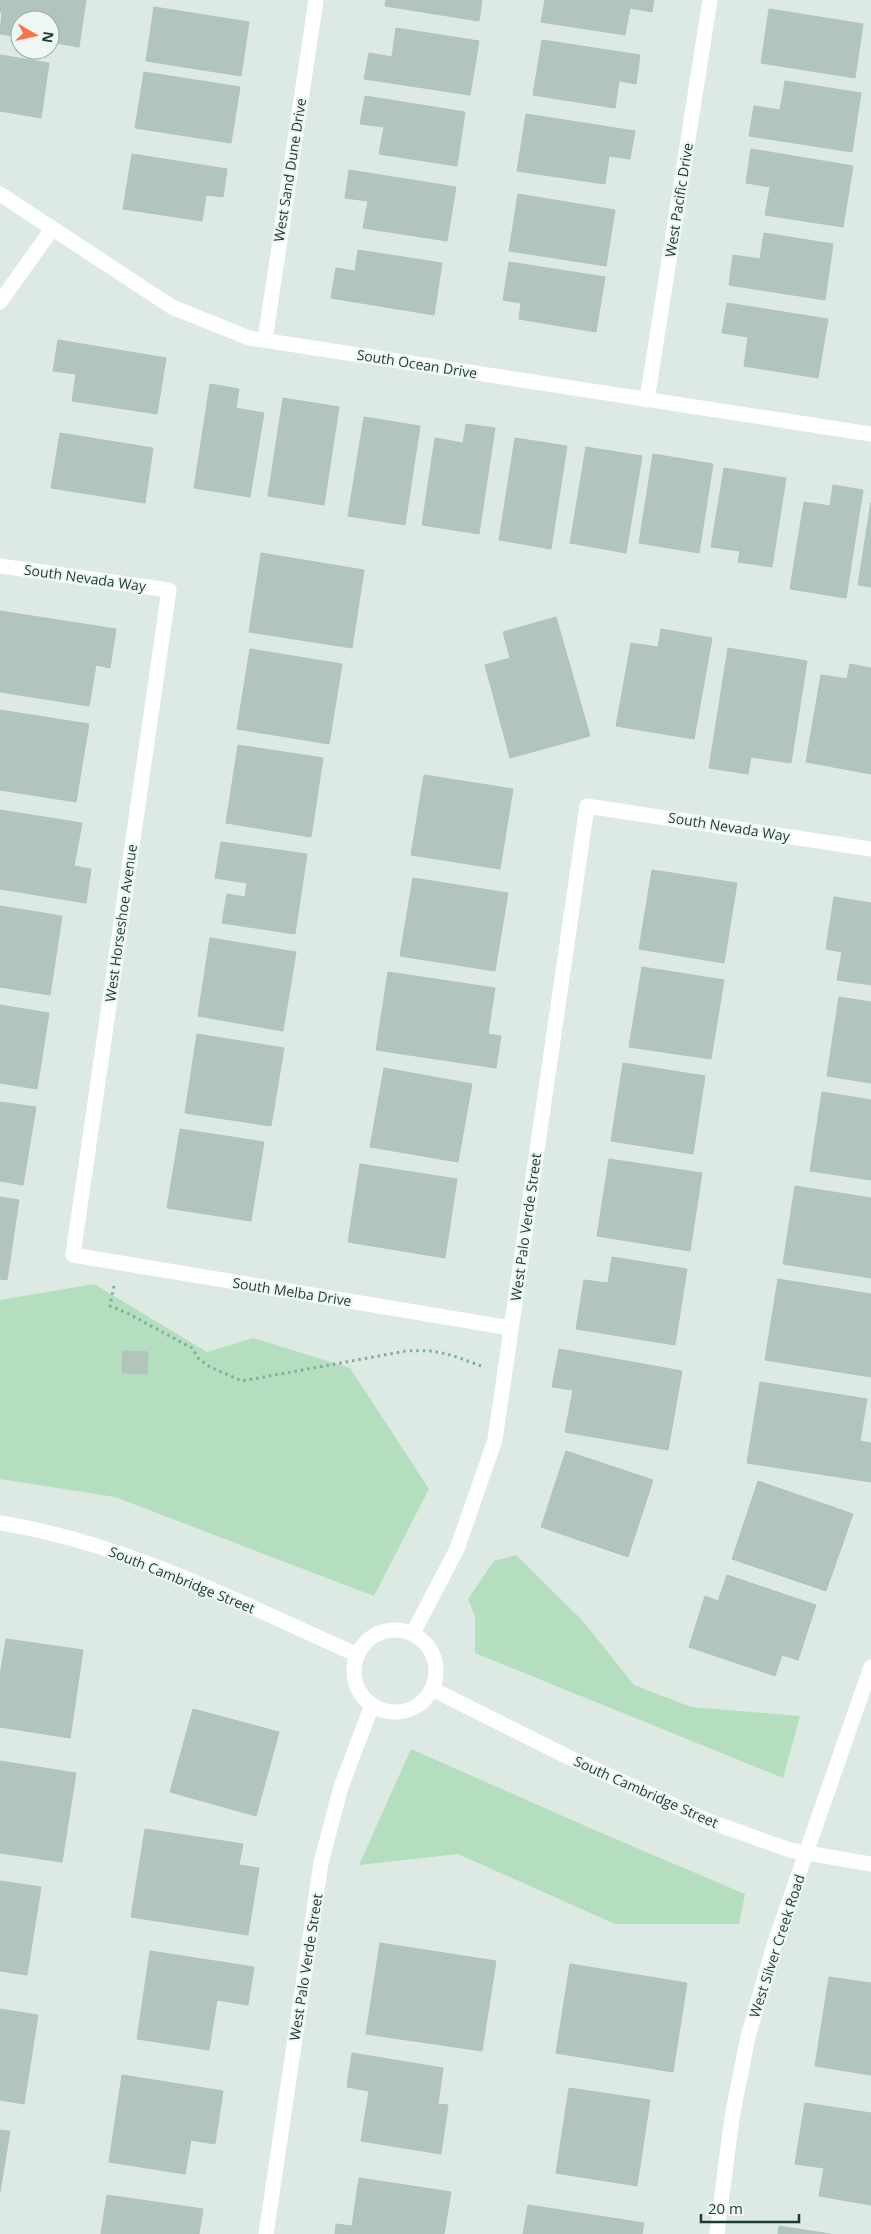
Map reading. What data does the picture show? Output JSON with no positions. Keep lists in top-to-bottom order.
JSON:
{
  "streets": {
    "street": [
      "West Sand Dune Drive",
      "West Pacific Drive",
      "South Ocean Drive",
      "South Nevada Way",
      "West Horseshoe Avenue",
      "West Palo Verde Street",
      "South Melba Drive",
      "South Cambridge Street",
      "West Silver Creek Road"
    ]
  },
  "crossings": [
    ["West Sand Dune Drive", "South Ocean Drive"],
    ["West Pacific Drive", "South Ocean Drive"],
    ["South Nevada Way", "West Horseshoe Avenue"],
    ["South Nevada Way", "West Palo Verde Street"],
    ["West Horseshoe Avenue", "South Melba Drive"],
    ["West Palo Verde Street", "South Melba Drive"],
    ["West Palo Verde Street", "South Cambridge Street"],
    ["South Cambridge Street", "West Silver Creek Road"]
  ],
  "scale_bar": "20 m",
  "north": "right"
}
